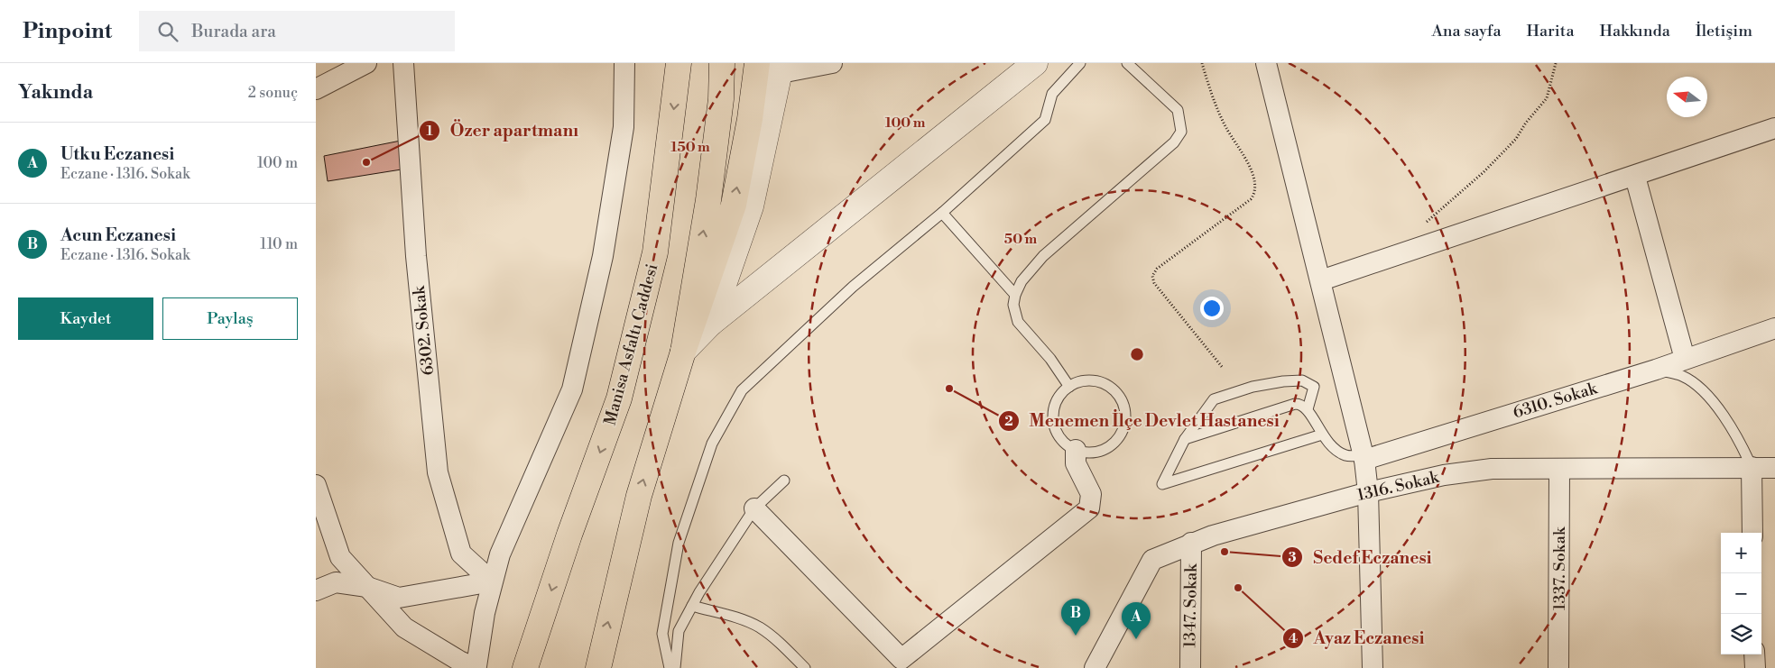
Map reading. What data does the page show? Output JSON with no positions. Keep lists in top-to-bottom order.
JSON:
{
  "streets": {
    "highway": ["Manisa Asfaltı Caddesi"],
    "street": [
      "6302. Sokak",
      "6310. Sokak",
      "1316. Sokak",
      "1337. Sokak",
      "1347. Sokak"
    ]
  },
  "crossings": [
    ["1316. Sokak", "1337. Sokak"],
    ["1316. Sokak", "1347. Sokak"]
  ],
  "places": [
    "Özer apartmanı",
    "Menemen İlçe Devlet Hastanesi",
    "Sedef Eczanesi",
    "Ayaz Eczanesi"
  ],
  "north": "left",
  "page": {
    "header": "Pinpoint",
    "search": "Burada ara",
    "nav": [
      "Ana sayfa",
      "Harita",
      "Hakkında",
      "İletişim"
    ],
    "heading": ["Yakında", "2 sonuç"],
    "list": [
      {
        "mark": "A",
        "name": "Utku Eczanesi",
        "note": "Eczane · 1316. Sokak",
        "value": "100 m"
      },
      {
        "mark": "B",
        "name": "Acun Eczanesi",
        "note": "Eczane · 1316. Sokak",
        "value": "110 m"
      }
    ],
    "buttons": ["Kaydet", "Paylaş"],
    "map_buttons": ["+", "−"],
    "pins": ["B", "A"]
  },
  "rings": ["100 m", "150 m", "50 m"]
}
